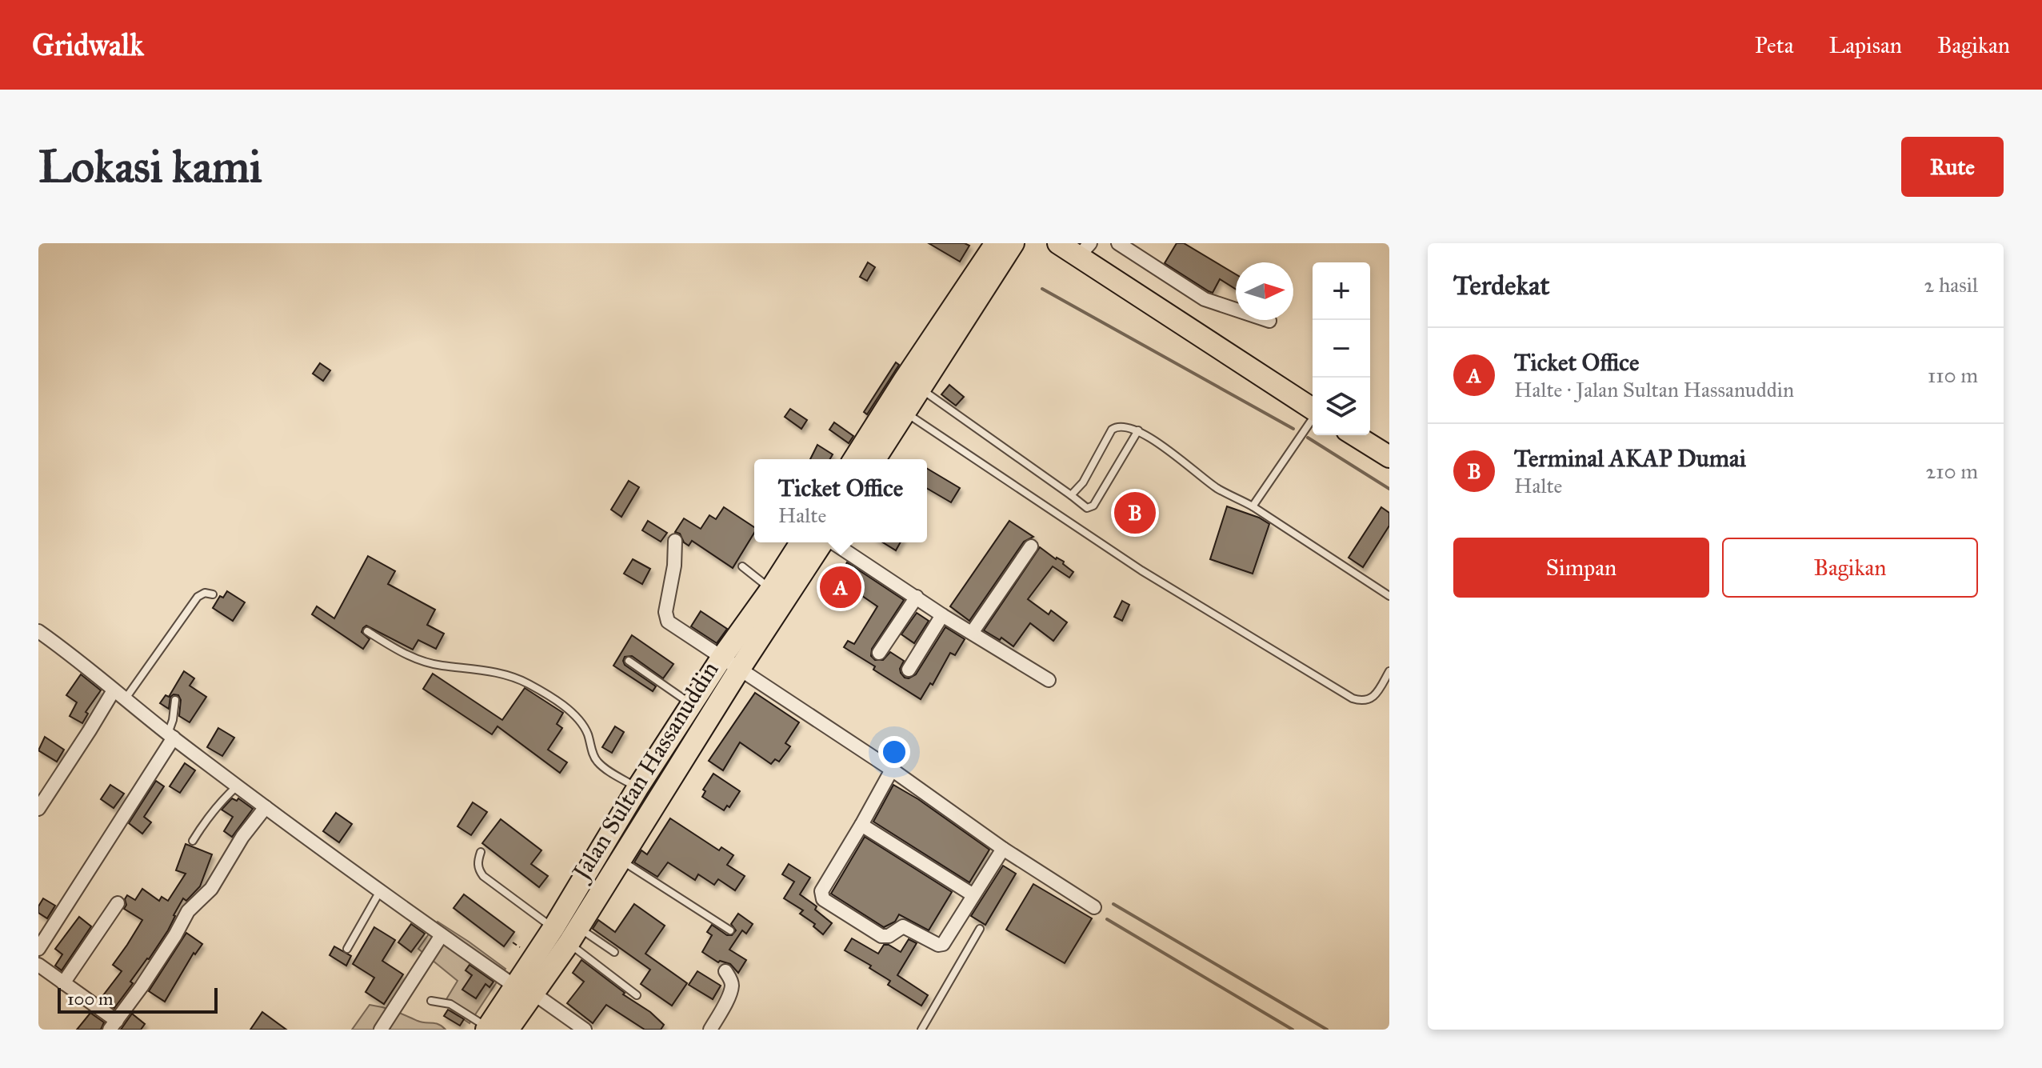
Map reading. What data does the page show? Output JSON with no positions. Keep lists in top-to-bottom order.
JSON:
{
  "streets": {
    "main road": ["Jalan Sultan Hassanuddin"]
  },
  "scale_bar": "100 m",
  "north": "right",
  "page": {
    "header": "Gridwalk",
    "nav": ["Peta", "Lapisan", "Bagikan"],
    "buttons": [
      "Rute",
      ["Simpan", "Bagikan"]
    ],
    "title": "Lokasi kami",
    "heading": ["Terdekat", "2 hasil"],
    "map_buttons": ["+", "−"],
    "list": [
      {
        "mark": "A",
        "name": "Ticket Office",
        "note": "Halte · Jalan Sultan Hassanuddin",
        "value": "110 m"
      },
      {
        "mark": "B",
        "name": "Terminal AKAP Dumai",
        "note": "Halte",
        "value": "210 m"
      }
    ],
    "popup": ["Ticket Office", "Halte"],
    "pins": ["B", "A"],
    "scale": "100 m"
  }
}
